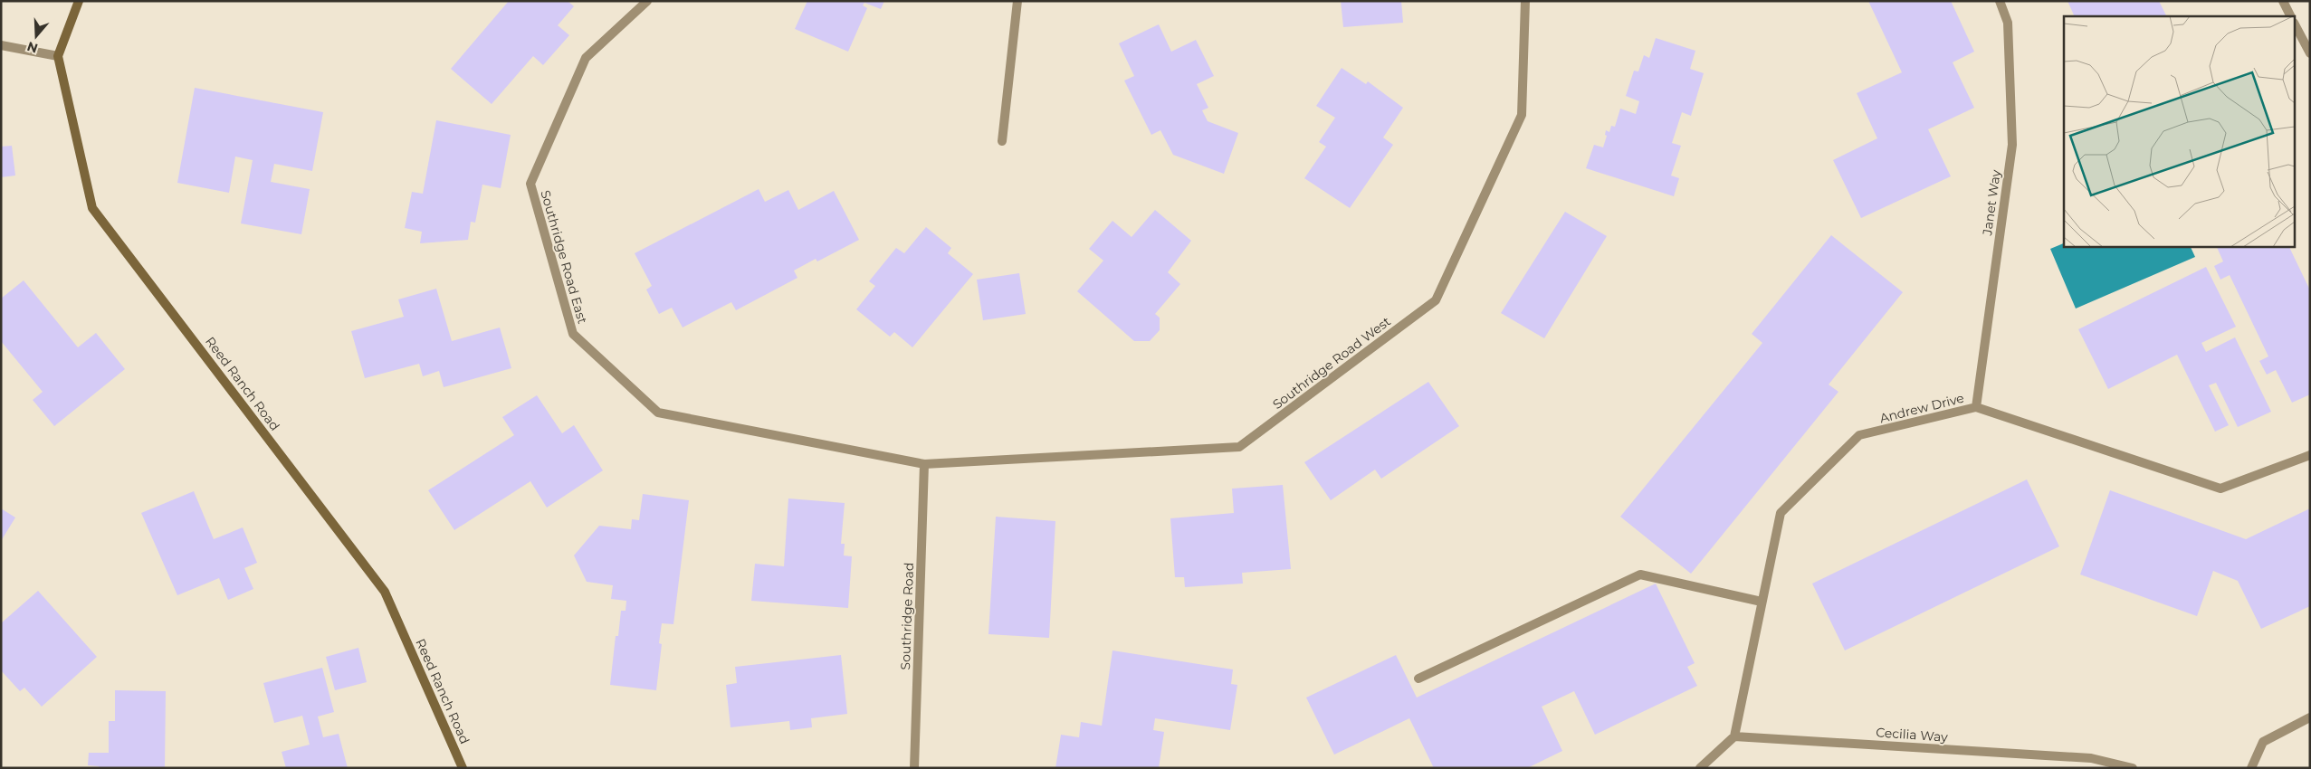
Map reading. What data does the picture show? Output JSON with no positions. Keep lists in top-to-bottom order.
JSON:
{
  "streets": {
    "street": [
      "Janet Way",
      "Southridge Road East",
      "Southridge Road West",
      "Reed Ranch Road",
      "Andrew Drive",
      "Southridge Road",
      "Cecilia Way"
    ]
  },
  "crossings": [
    ["Janet Way", "Andrew Drive"],
    ["Southridge Road East", "Southridge Road West"],
    ["Southridge Road East", "Southridge Road"],
    ["Southridge Road West", "Southridge Road"],
    ["Andrew Drive", "Cecilia Way"]
  ],
  "north": "bottom"
}
